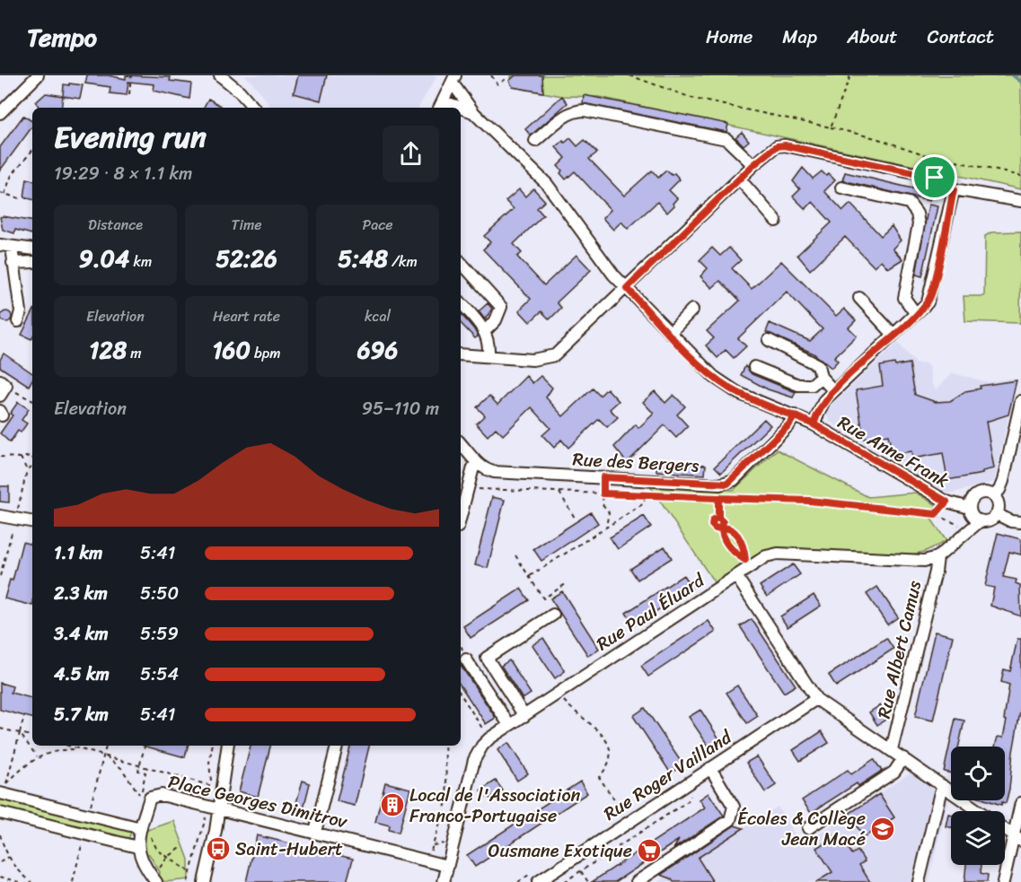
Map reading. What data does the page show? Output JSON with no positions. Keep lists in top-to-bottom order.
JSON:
{
  "streets": {
    "street": [
      "Rue Anne Frank",
      "Rue des Bergers",
      "Rue Paul Éluard",
      "Rue Albert Camus",
      "Rue Roger Vailland",
      "Place Georges Dimitrov"
    ]
  },
  "crossings": [
    ["Rue Anne Frank", "Rue des Bergers"],
    ["Rue Anne Frank", "Rue Paul Éluard"],
    ["Rue Paul Éluard", "Rue Albert Camus"],
    ["Rue Paul Éluard", "Place Georges Dimitrov"]
  ],
  "places": {
    "building": ["Local de l'Association Franco-Portugaise"],
    "school or university": ["Écoles & Collège Jean Macé"],
    "bus stop": ["Saint-Hubert"],
    "supermarket": ["Ousmane Exotique"]
  },
  "page": {
    "header": "Tempo",
    "nav": [
      "Home",
      "Map",
      "About",
      "Contact"
    ],
    "heading": ["Evening run", "19:29 · 8 × 1.1 km"],
    "stats": [
      ["Distance", "9.04 km"],
      ["Time", "52:26"],
      ["Pace", "5:48 /km"],
      ["Elevation", "128 m"],
      ["Heart rate", "160 bpm"],
      ["kcal", "696"]
    ],
    "chart": ["Elevation", "95–110 m"],
    "list": [
      {
        "name": "1.1 km",
        "note": "5:41"
      },
      {
        "name": "2.3 km",
        "note": "5:50"
      },
      {
        "name": "3.4 km",
        "note": "5:59"
      },
      {
        "name": "4.5 km",
        "note": "5:54"
      },
      {
        "name": "5.7 km",
        "note": "5:41"
      }
    ]
  }
}
